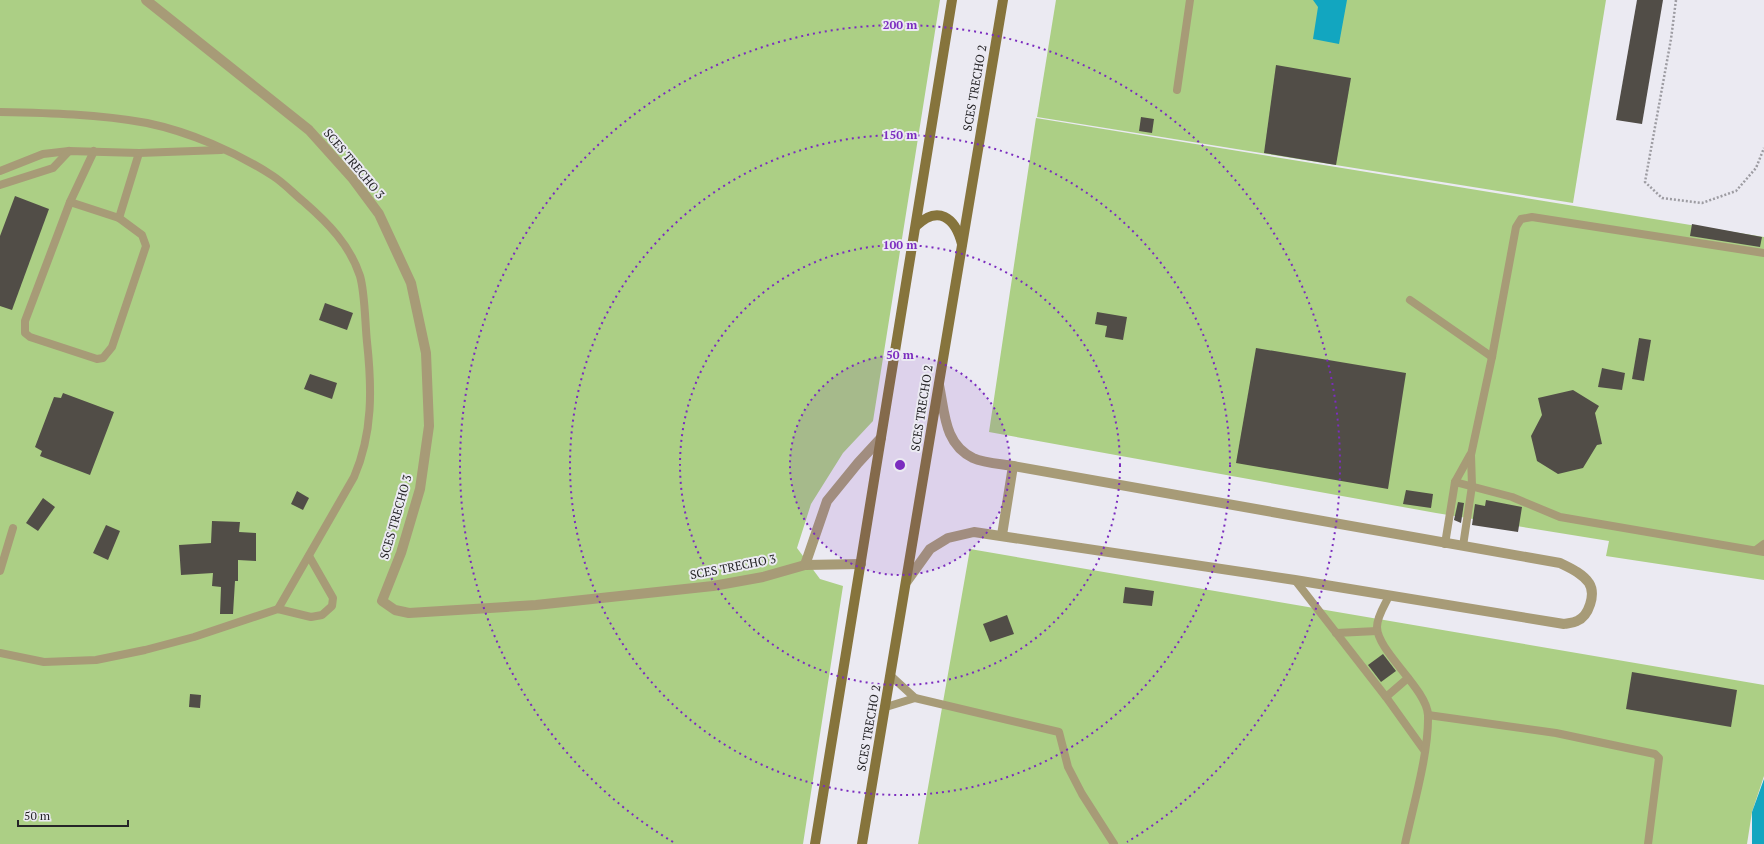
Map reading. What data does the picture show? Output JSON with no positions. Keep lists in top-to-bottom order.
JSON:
{
  "streets": {
    "main road": ["SCES TRECHO 2"],
    "street": ["SCES TRECHO 3"]
  },
  "scale_bar": "50 m",
  "rings": [
    "200 m",
    "150 m",
    "100 m",
    "50 m"
  ]
}
